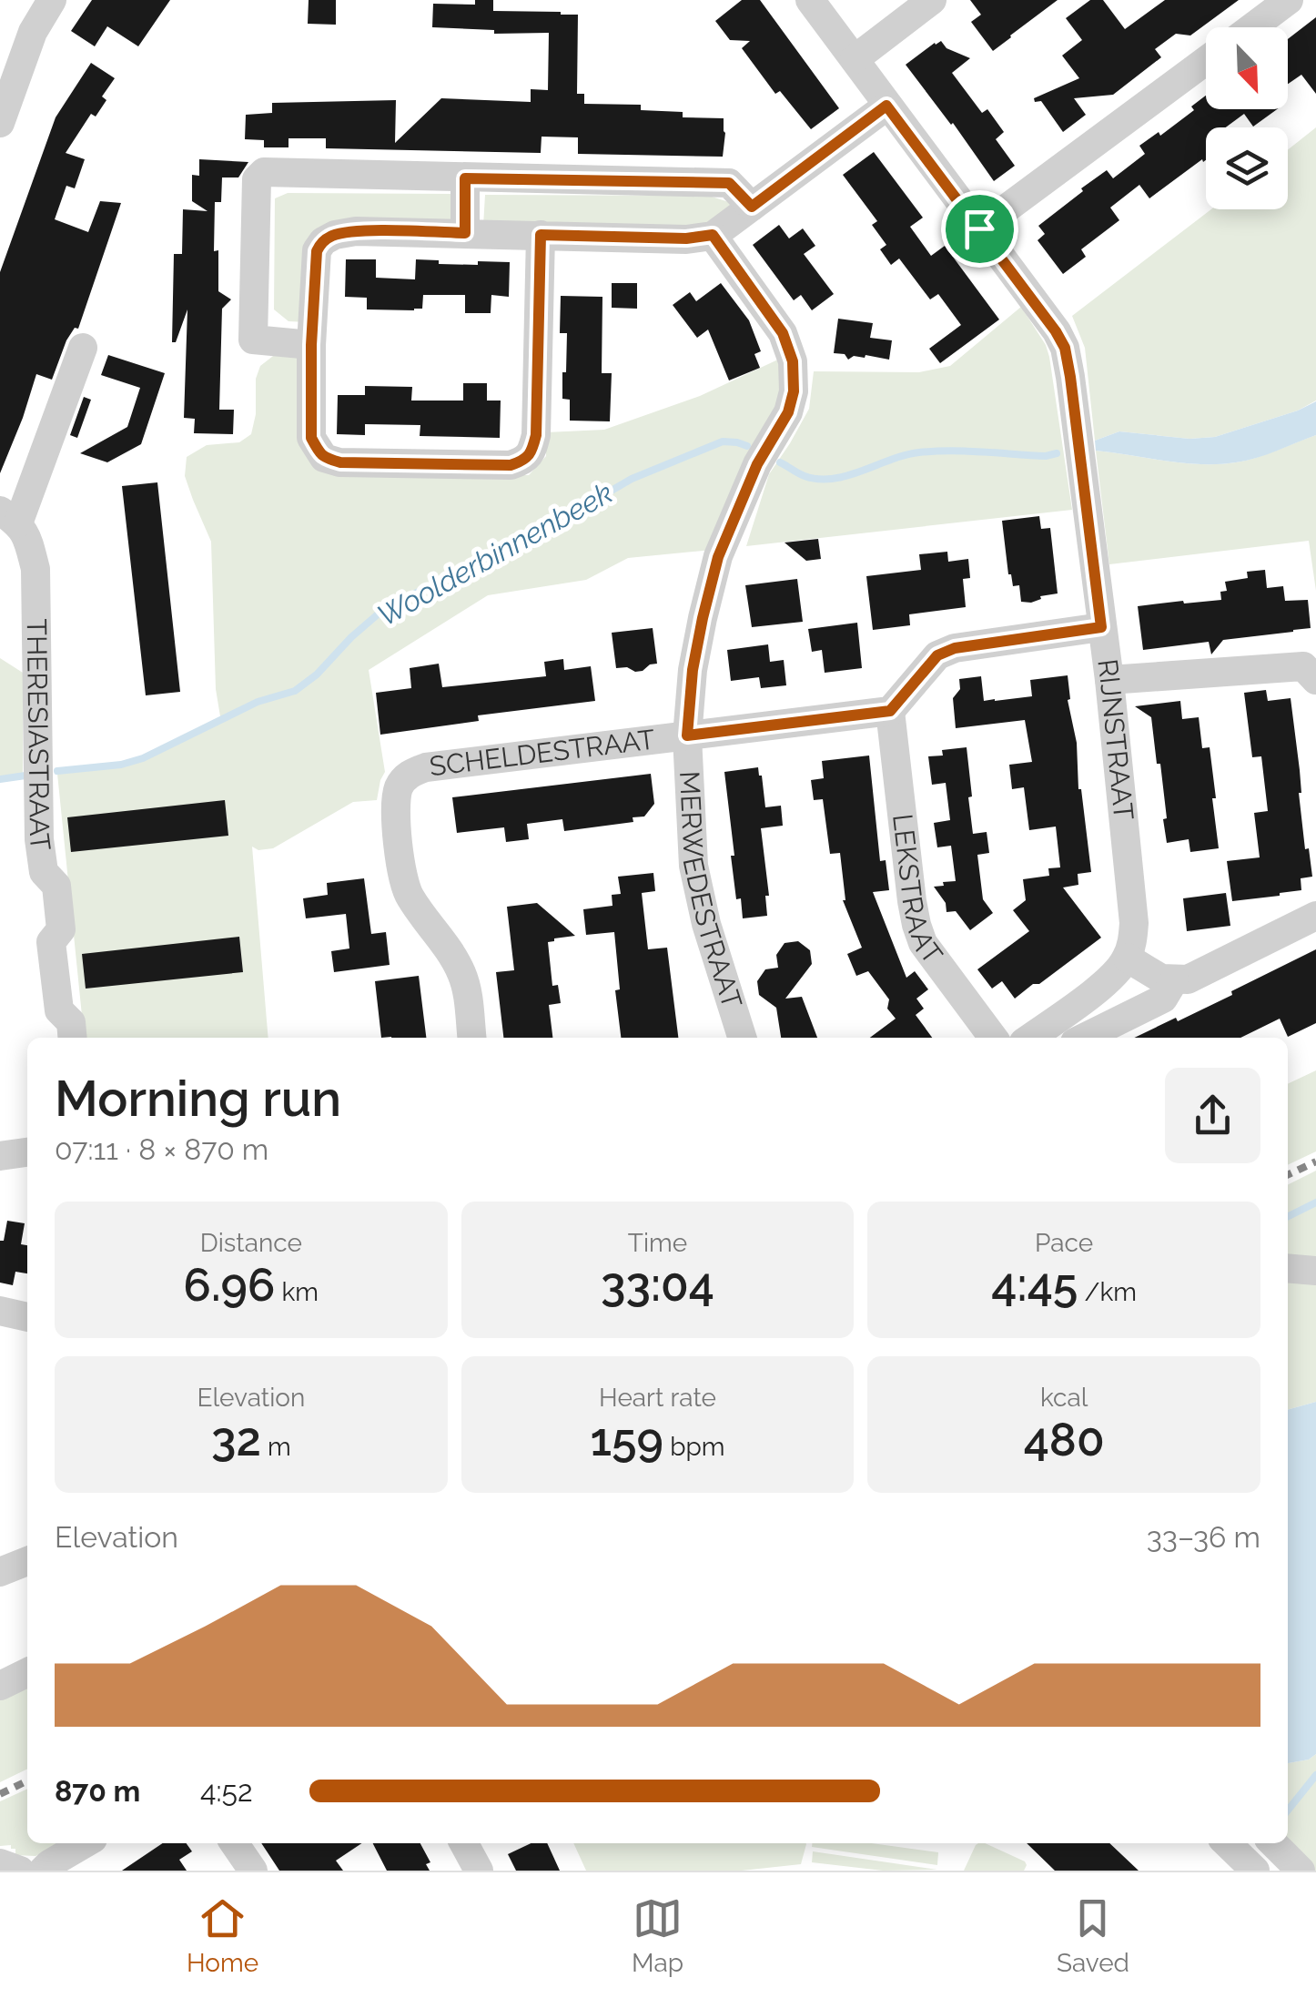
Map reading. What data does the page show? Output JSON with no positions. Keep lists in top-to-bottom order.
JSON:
{
  "streets": {
    "street": [
      "THERESIASTRAAT",
      "RIJNSTRAAT",
      "SCHELDESTRAAT",
      "LEKSTRAAT",
      "MERWEDESTRAAT"
    ]
  },
  "crossings": [
    ["SCHELDESTRAAT", "LEKSTRAAT"],
    ["SCHELDESTRAAT", "MERWEDESTRAAT"]
  ],
  "water": ["Woolderbinnenbeek"],
  "north": "bottom right",
  "page": {
    "heading": ["Morning run", "07:11 · 8 × 870 m"],
    "stats": [
      ["Distance", "6.96 km"],
      ["Time", "33:04"],
      ["Pace", "4:45 /km"],
      ["Elevation", "32 m"],
      ["Heart rate", "159 bpm"],
      ["kcal", "480"]
    ],
    "chart": ["Elevation", "33–36 m"],
    "list": [
      {
        "name": "870 m",
        "note": "4:52"
      }
    ],
    "tabs": ["Home", "Map", "Saved"]
  }
}
